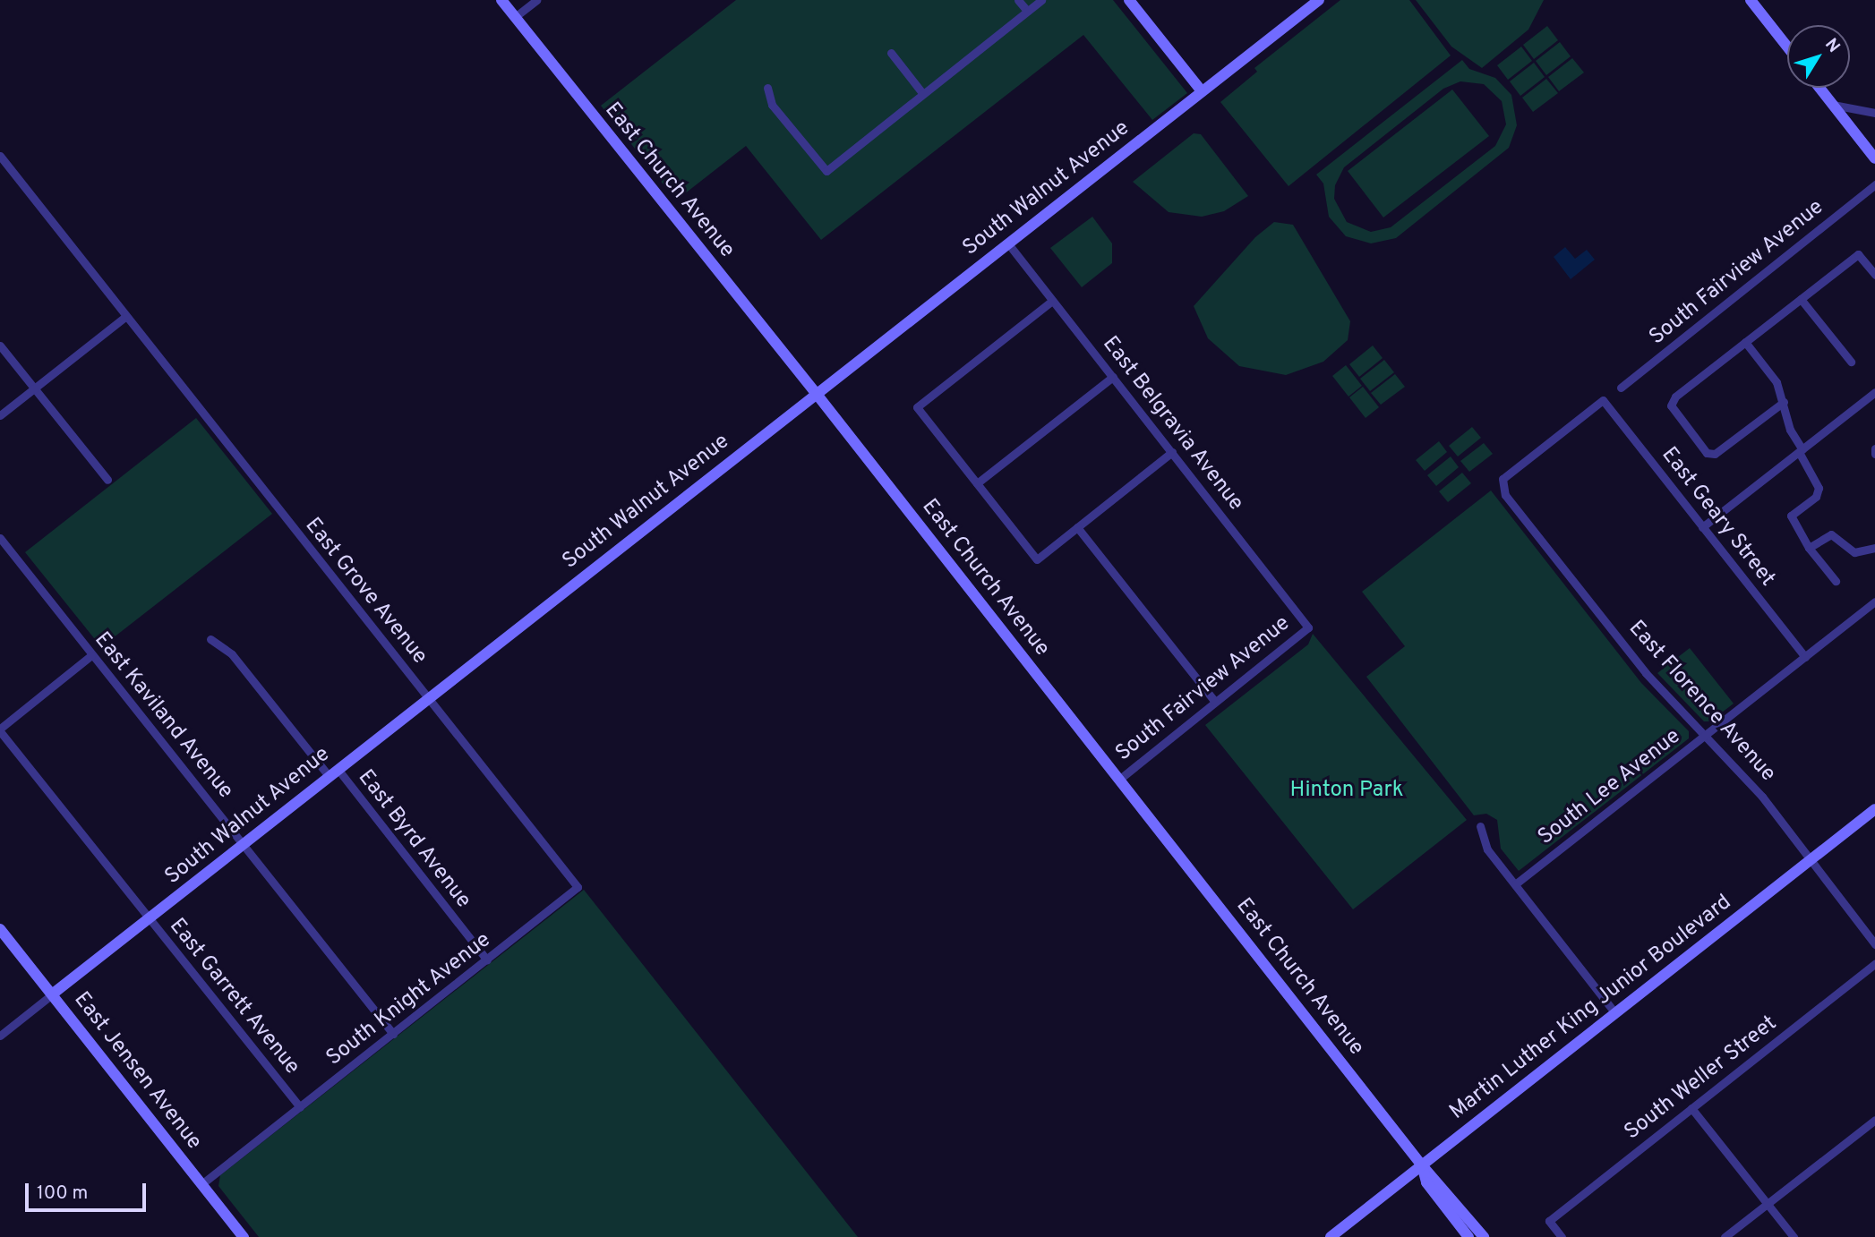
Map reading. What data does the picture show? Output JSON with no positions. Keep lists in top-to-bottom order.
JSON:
{
  "streets": {
    "street": [
      "East Church Avenue",
      "South Walnut Avenue",
      "South Fairview Avenue",
      "East Belgravia Avenue",
      "East Geary Street",
      "East Grove Avenue",
      "East Florence Avenue",
      "East Kaviland Avenue",
      "South Lee Avenue",
      "East Byrd Avenue",
      "East Garrett Avenue",
      "South Knight Avenue",
      "Martin Luther King Junior Boulevard",
      "East Jensen Avenue",
      "South Weller Street"
    ]
  },
  "crossings": [
    ["East Church Avenue", "South Walnut Avenue"],
    ["East Church Avenue", "South Fairview Avenue"],
    ["East Church Avenue", "Martin Luther King Junior Boulevard"],
    ["South Walnut Avenue", "East Belgravia Avenue"],
    ["South Walnut Avenue", "East Grove Avenue"],
    ["South Walnut Avenue", "East Kaviland Avenue"],
    ["South Walnut Avenue", "East Byrd Avenue"],
    ["South Walnut Avenue", "East Garrett Avenue"],
    ["South Walnut Avenue", "East Jensen Avenue"],
    ["South Fairview Avenue", "East Belgravia Avenue"],
    ["East Geary Street", "East Florence Avenue"],
    ["East Geary Street", "South Lee Avenue"],
    ["East Grove Avenue", "South Knight Avenue"],
    ["East Florence Avenue", "South Lee Avenue"],
    ["East Florence Avenue", "Martin Luther King Junior Boulevard"],
    ["East Kaviland Avenue", "South Knight Avenue"],
    ["East Byrd Avenue", "South Knight Avenue"],
    ["East Garrett Avenue", "South Knight Avenue"],
    ["South Knight Avenue", "East Jensen Avenue"]
  ],
  "parks": ["Hinton Park"],
  "scale_bar": "100 m",
  "north": "top right"
}
